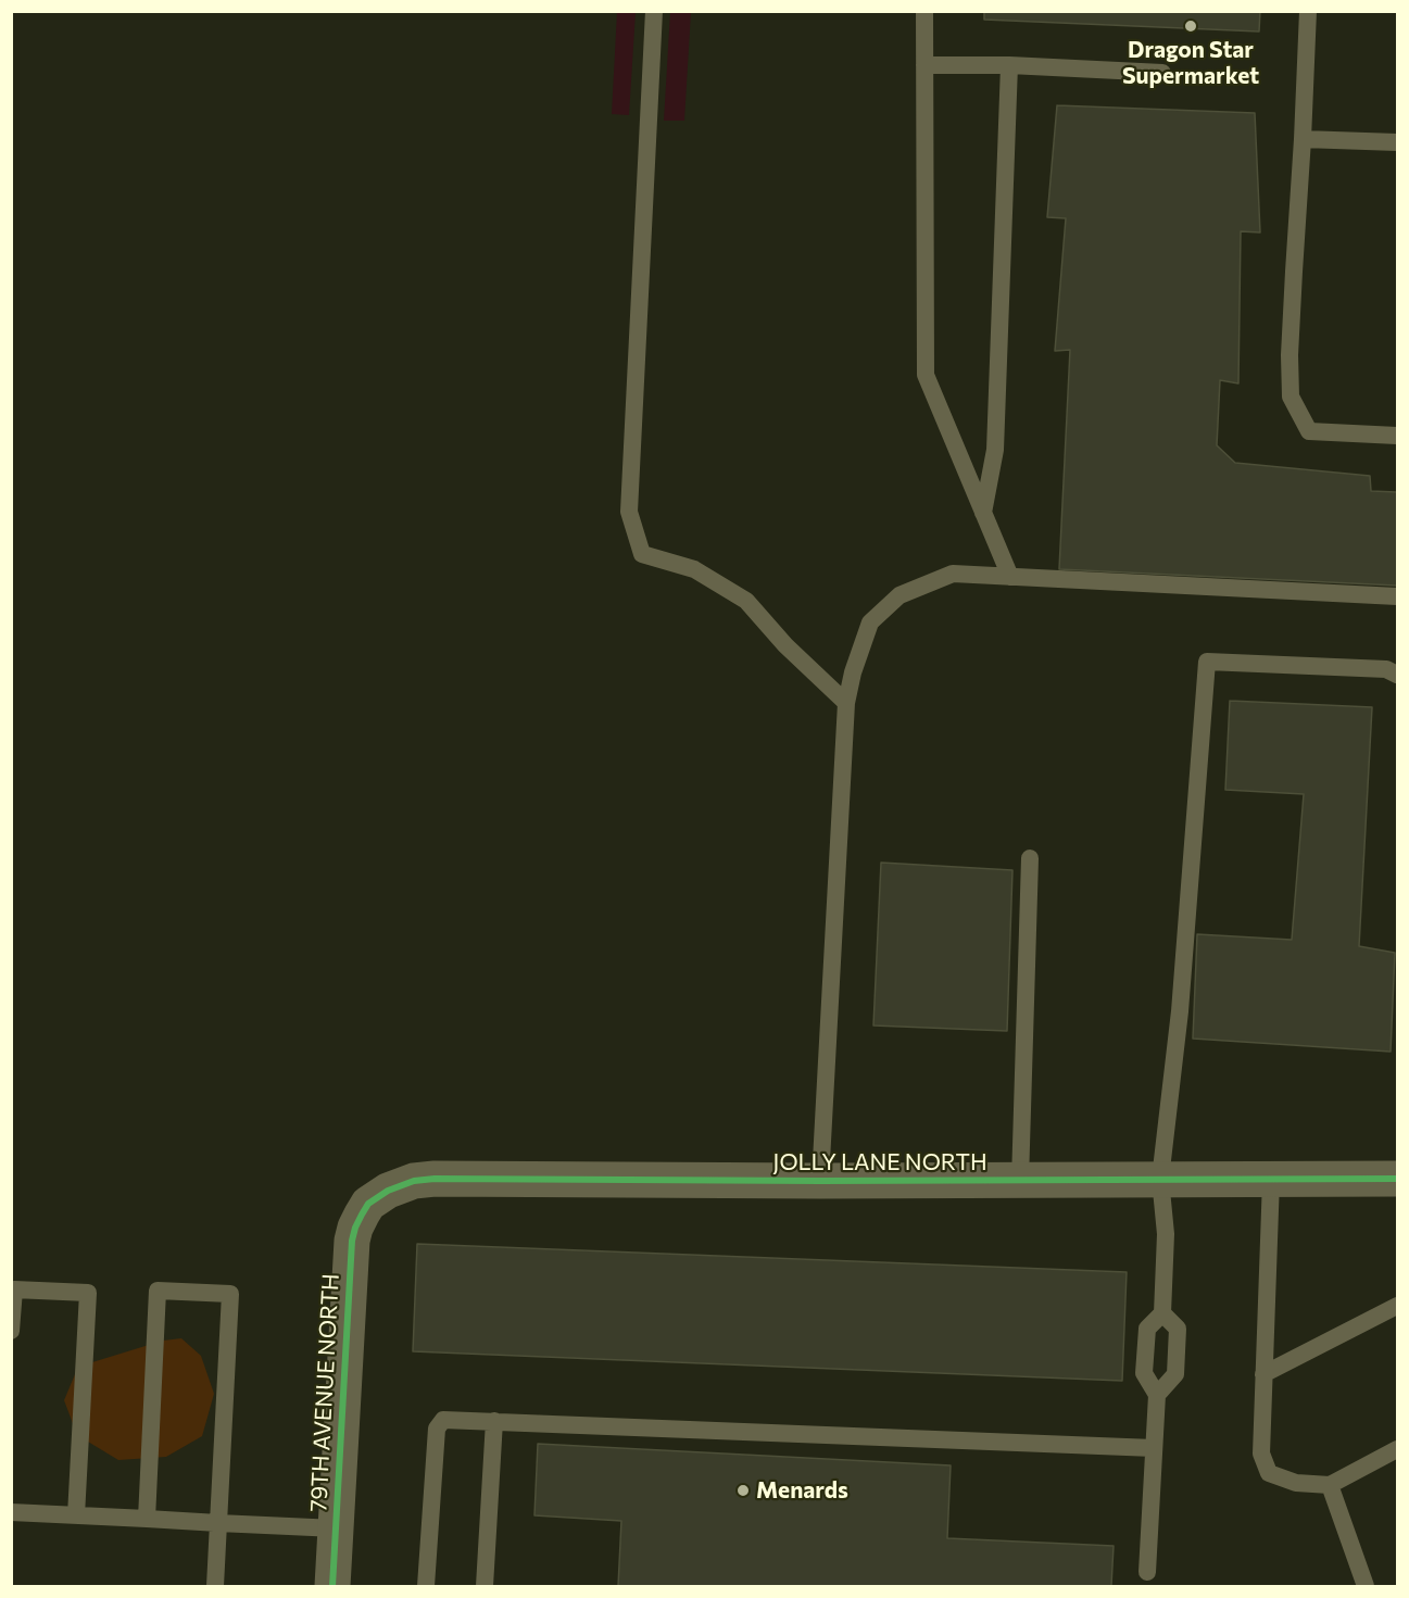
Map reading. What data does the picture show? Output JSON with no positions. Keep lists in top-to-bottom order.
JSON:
{
  "streets": {
    "street": ["JOLLY LANE NORTH", "79TH AVENUE NORTH"]
  },
  "crossings": [
    ["JOLLY LANE NORTH", "79TH AVENUE NORTH"]
  ],
  "places": ["Dragon Star Supermarket", "Menards"]
}
